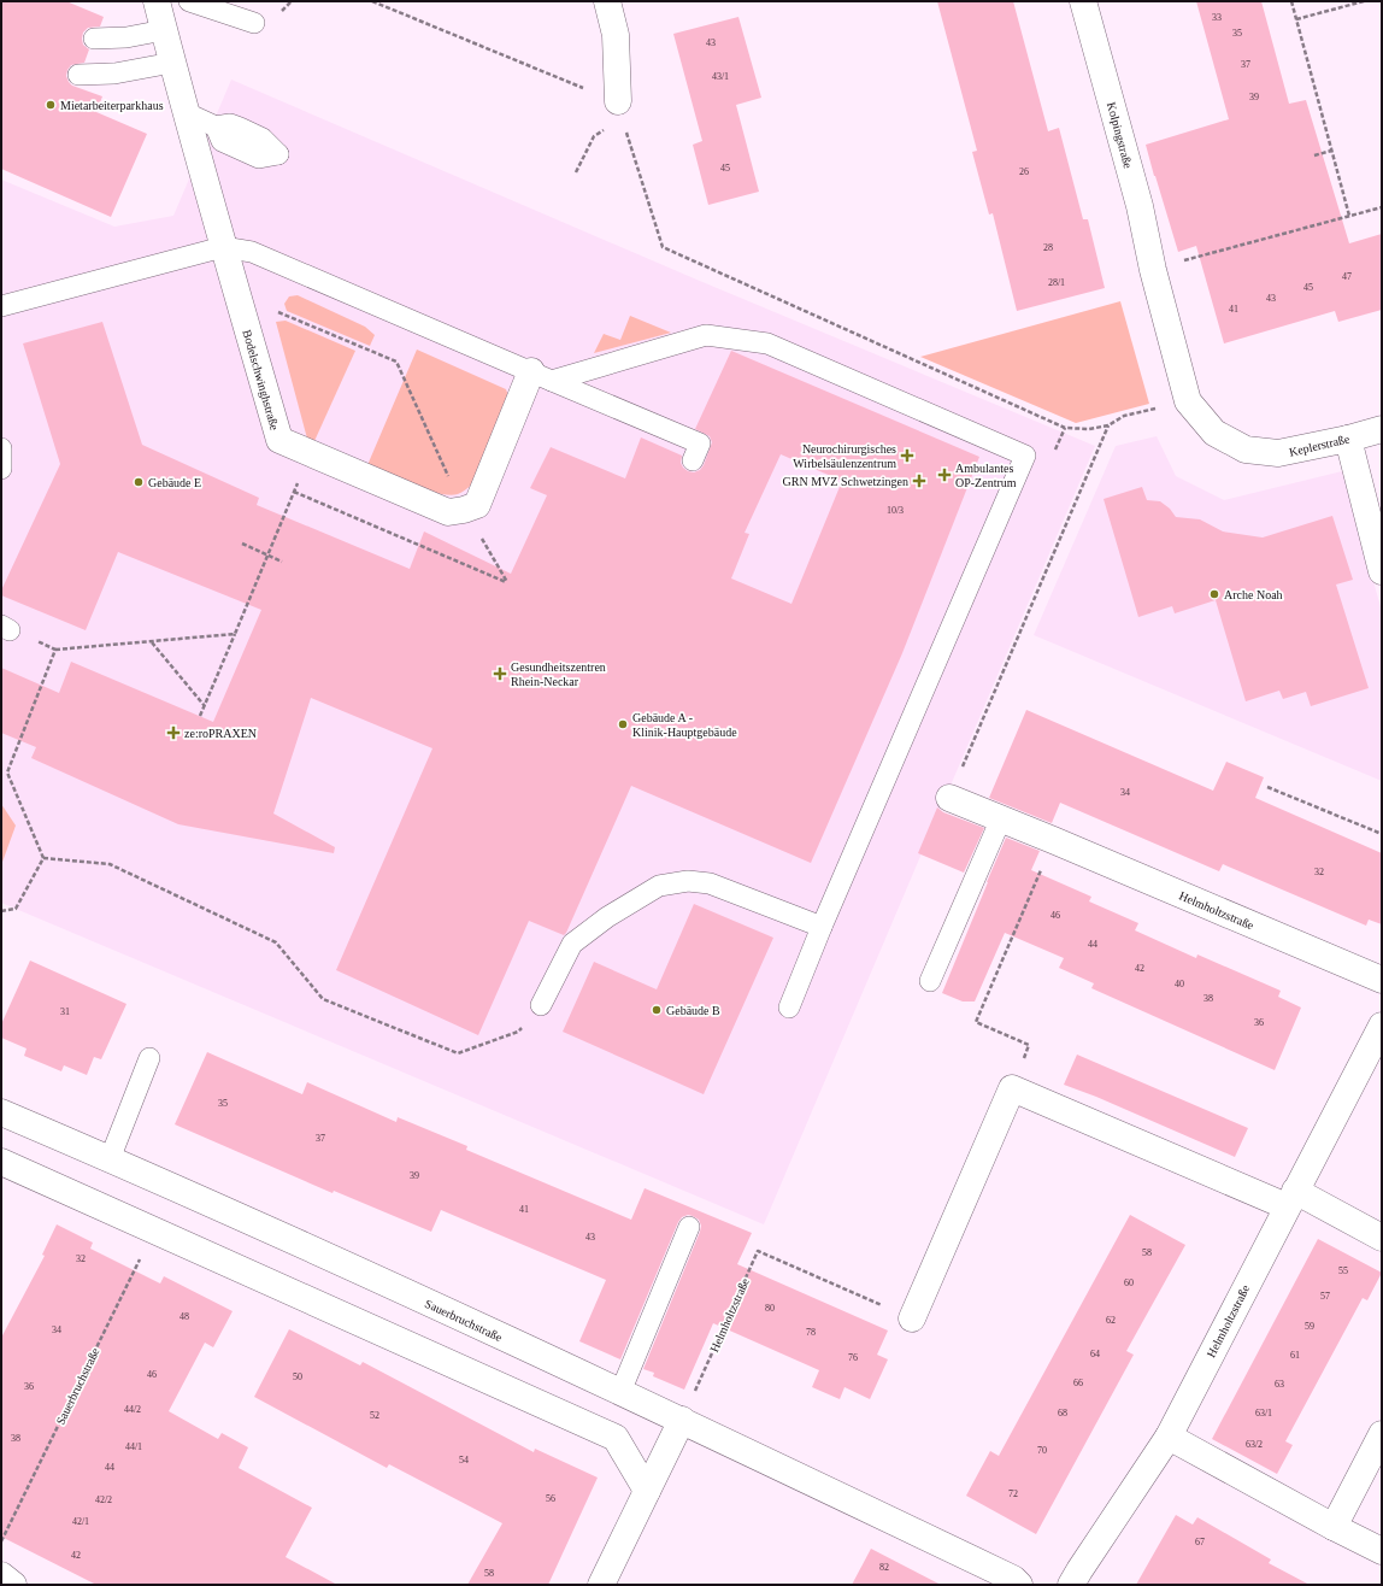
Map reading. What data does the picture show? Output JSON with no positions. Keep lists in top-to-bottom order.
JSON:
{
  "streets": {
    "street": [
      "Kolpingstraße",
      "Bodelschwinghstraße",
      "Keplerstraße",
      "Helmholtzstraße",
      "Sauerbruchstraße"
    ]
  },
  "crossings": [
    ["Kolpingstraße", "Keplerstraße"],
    ["Helmholtzstraße", "Sauerbruchstraße"]
  ],
  "places": {
    "other": [
      "Mietarbeiterparkhaus",
      "Gebäude E",
      "Arche Noah",
      "Gebäude A - Klinik-Hauptgebäude",
      "Gebäude B"
    ],
    "health": [
      "Neurochirurgisches Wirbelsäulenzentrum",
      "Ambulantes OP-Zentrum",
      "GRN MVZ Schwetzingen",
      "Gesundheitszentren Rhein-Neckar",
      "ze:roPRAXEN"
    ]
  },
  "house_numbers": [
    "33",
    "35",
    "43",
    "37",
    "43/1",
    "39",
    "45",
    "26",
    "28",
    "47",
    "28/1",
    "45",
    "43",
    "41",
    "10/3",
    "34",
    "32",
    "46",
    "44",
    "42",
    "40",
    "38",
    "31",
    "36",
    "35",
    "37",
    "39",
    "41",
    "43",
    "58",
    "32",
    "55",
    "60",
    "57",
    "80",
    "48",
    "62",
    "59",
    "34",
    "78",
    "64",
    "61",
    "76",
    "46",
    "50",
    "66",
    "63",
    "36",
    "44/2",
    "68",
    "63/1",
    "52",
    "38",
    "63/2",
    "44/1",
    "70",
    "54",
    "44",
    "72",
    "56",
    "42/2",
    "42/1",
    "67",
    "42",
    "82",
    "58"
  ]
}
